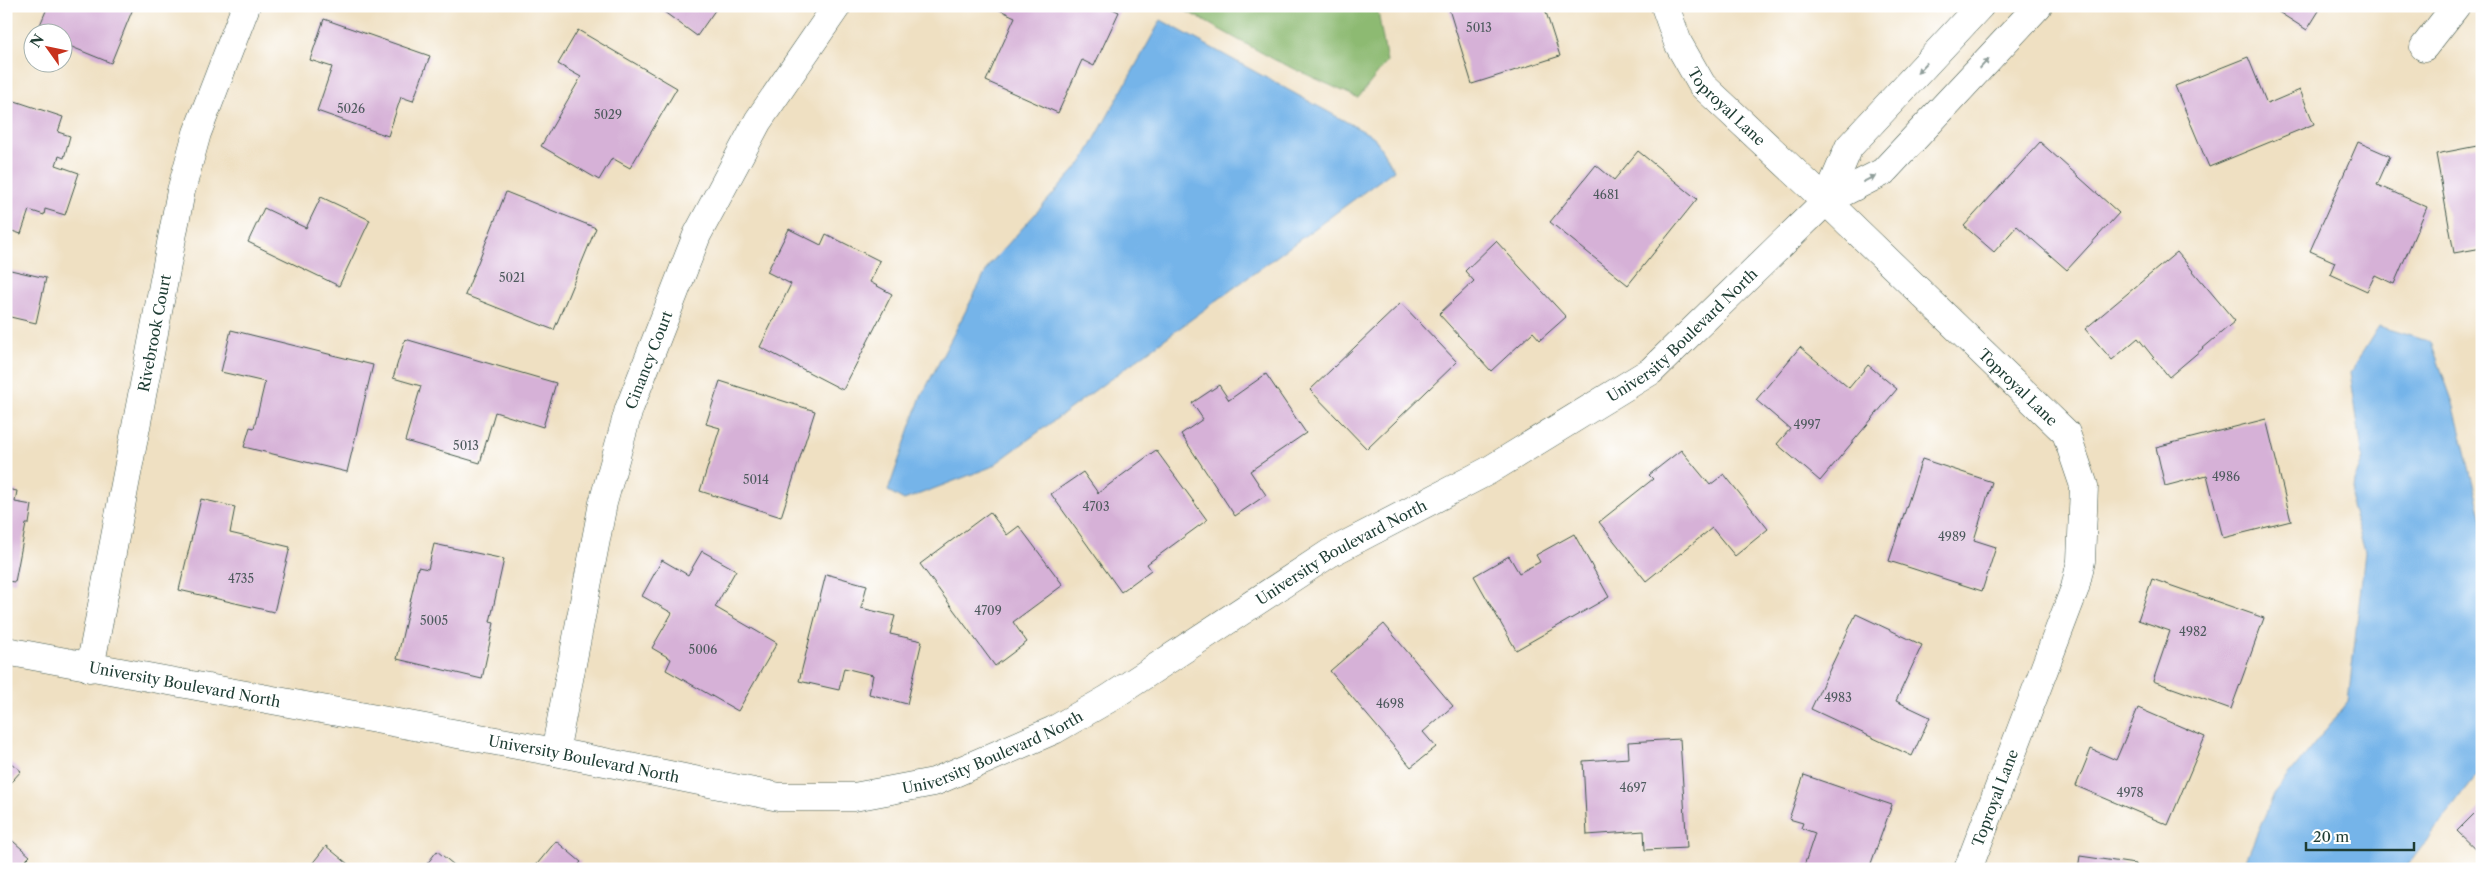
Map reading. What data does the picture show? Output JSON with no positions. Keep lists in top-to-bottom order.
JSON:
{
  "streets": {
    "street": [
      "Toproyal Lane",
      "Rivebrook Court",
      "University Boulevard North",
      "Cinancy Court"
    ]
  },
  "crossings": [
    ["Toproyal Lane", "University Boulevard North"],
    ["Rivebrook Court", "University Boulevard North"],
    ["University Boulevard North", "Cinancy Court"]
  ],
  "house_numbers": [
    "5013",
    "5026",
    "5029",
    "4681",
    "5021",
    "4997",
    "5013",
    "4986",
    "5014",
    "4703",
    "4989",
    "4735",
    "4709",
    "5005",
    "4982",
    "5006",
    "4983",
    "4698",
    "4697",
    "4978"
  ],
  "scale_bar": "20 m",
  "north": "top left"
}
